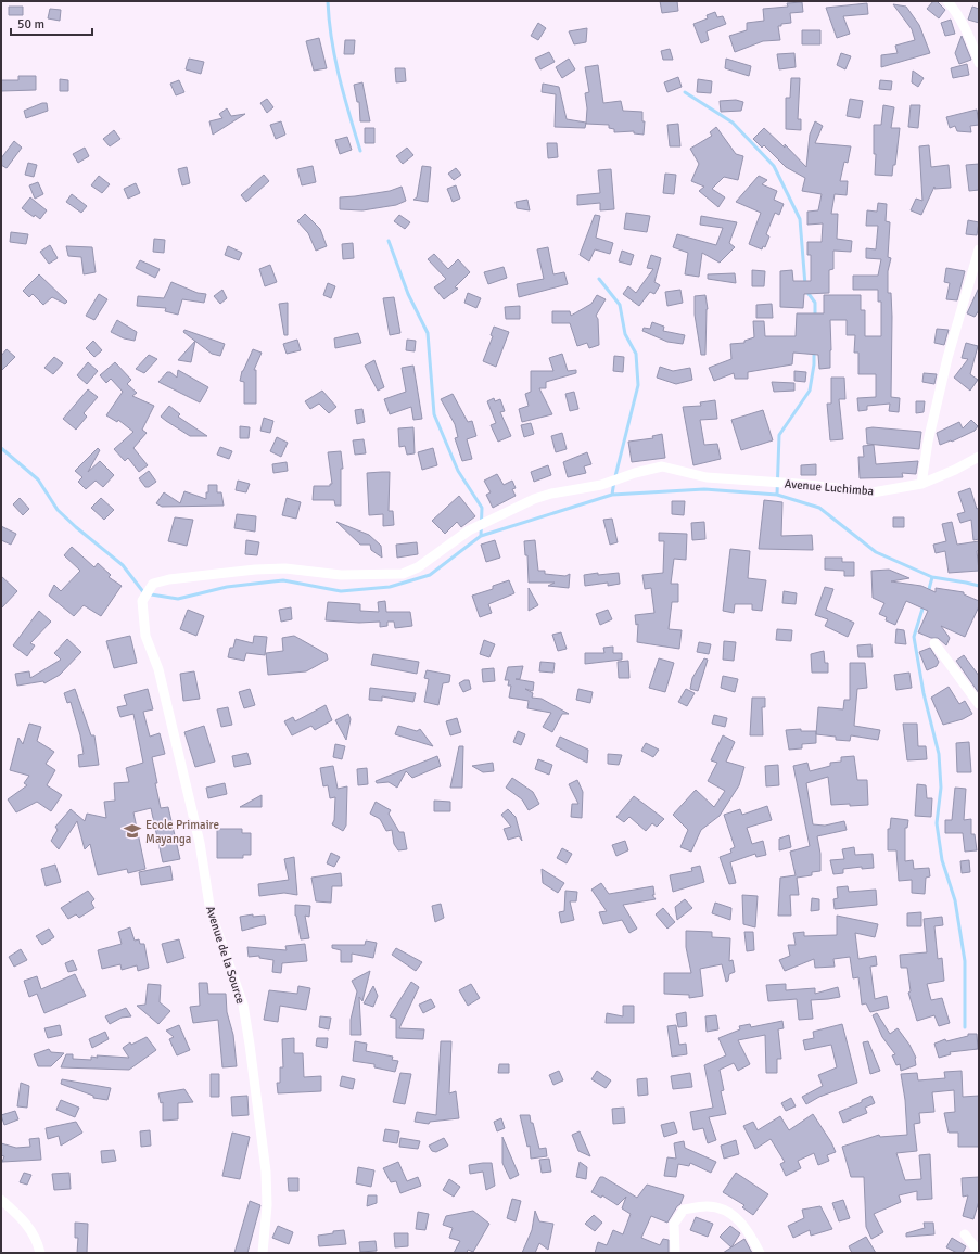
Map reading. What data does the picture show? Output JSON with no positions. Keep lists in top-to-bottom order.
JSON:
{
  "streets": {
    "street": ["Avenue Luchimba", "Avenue de la Source"]
  },
  "crossings": [
    ["Avenue Luchimba", "Avenue de la Source"]
  ],
  "places": {
    "school or university": ["Ecole Primaire Mayanga"]
  },
  "scale_bar": "50 m"
}
